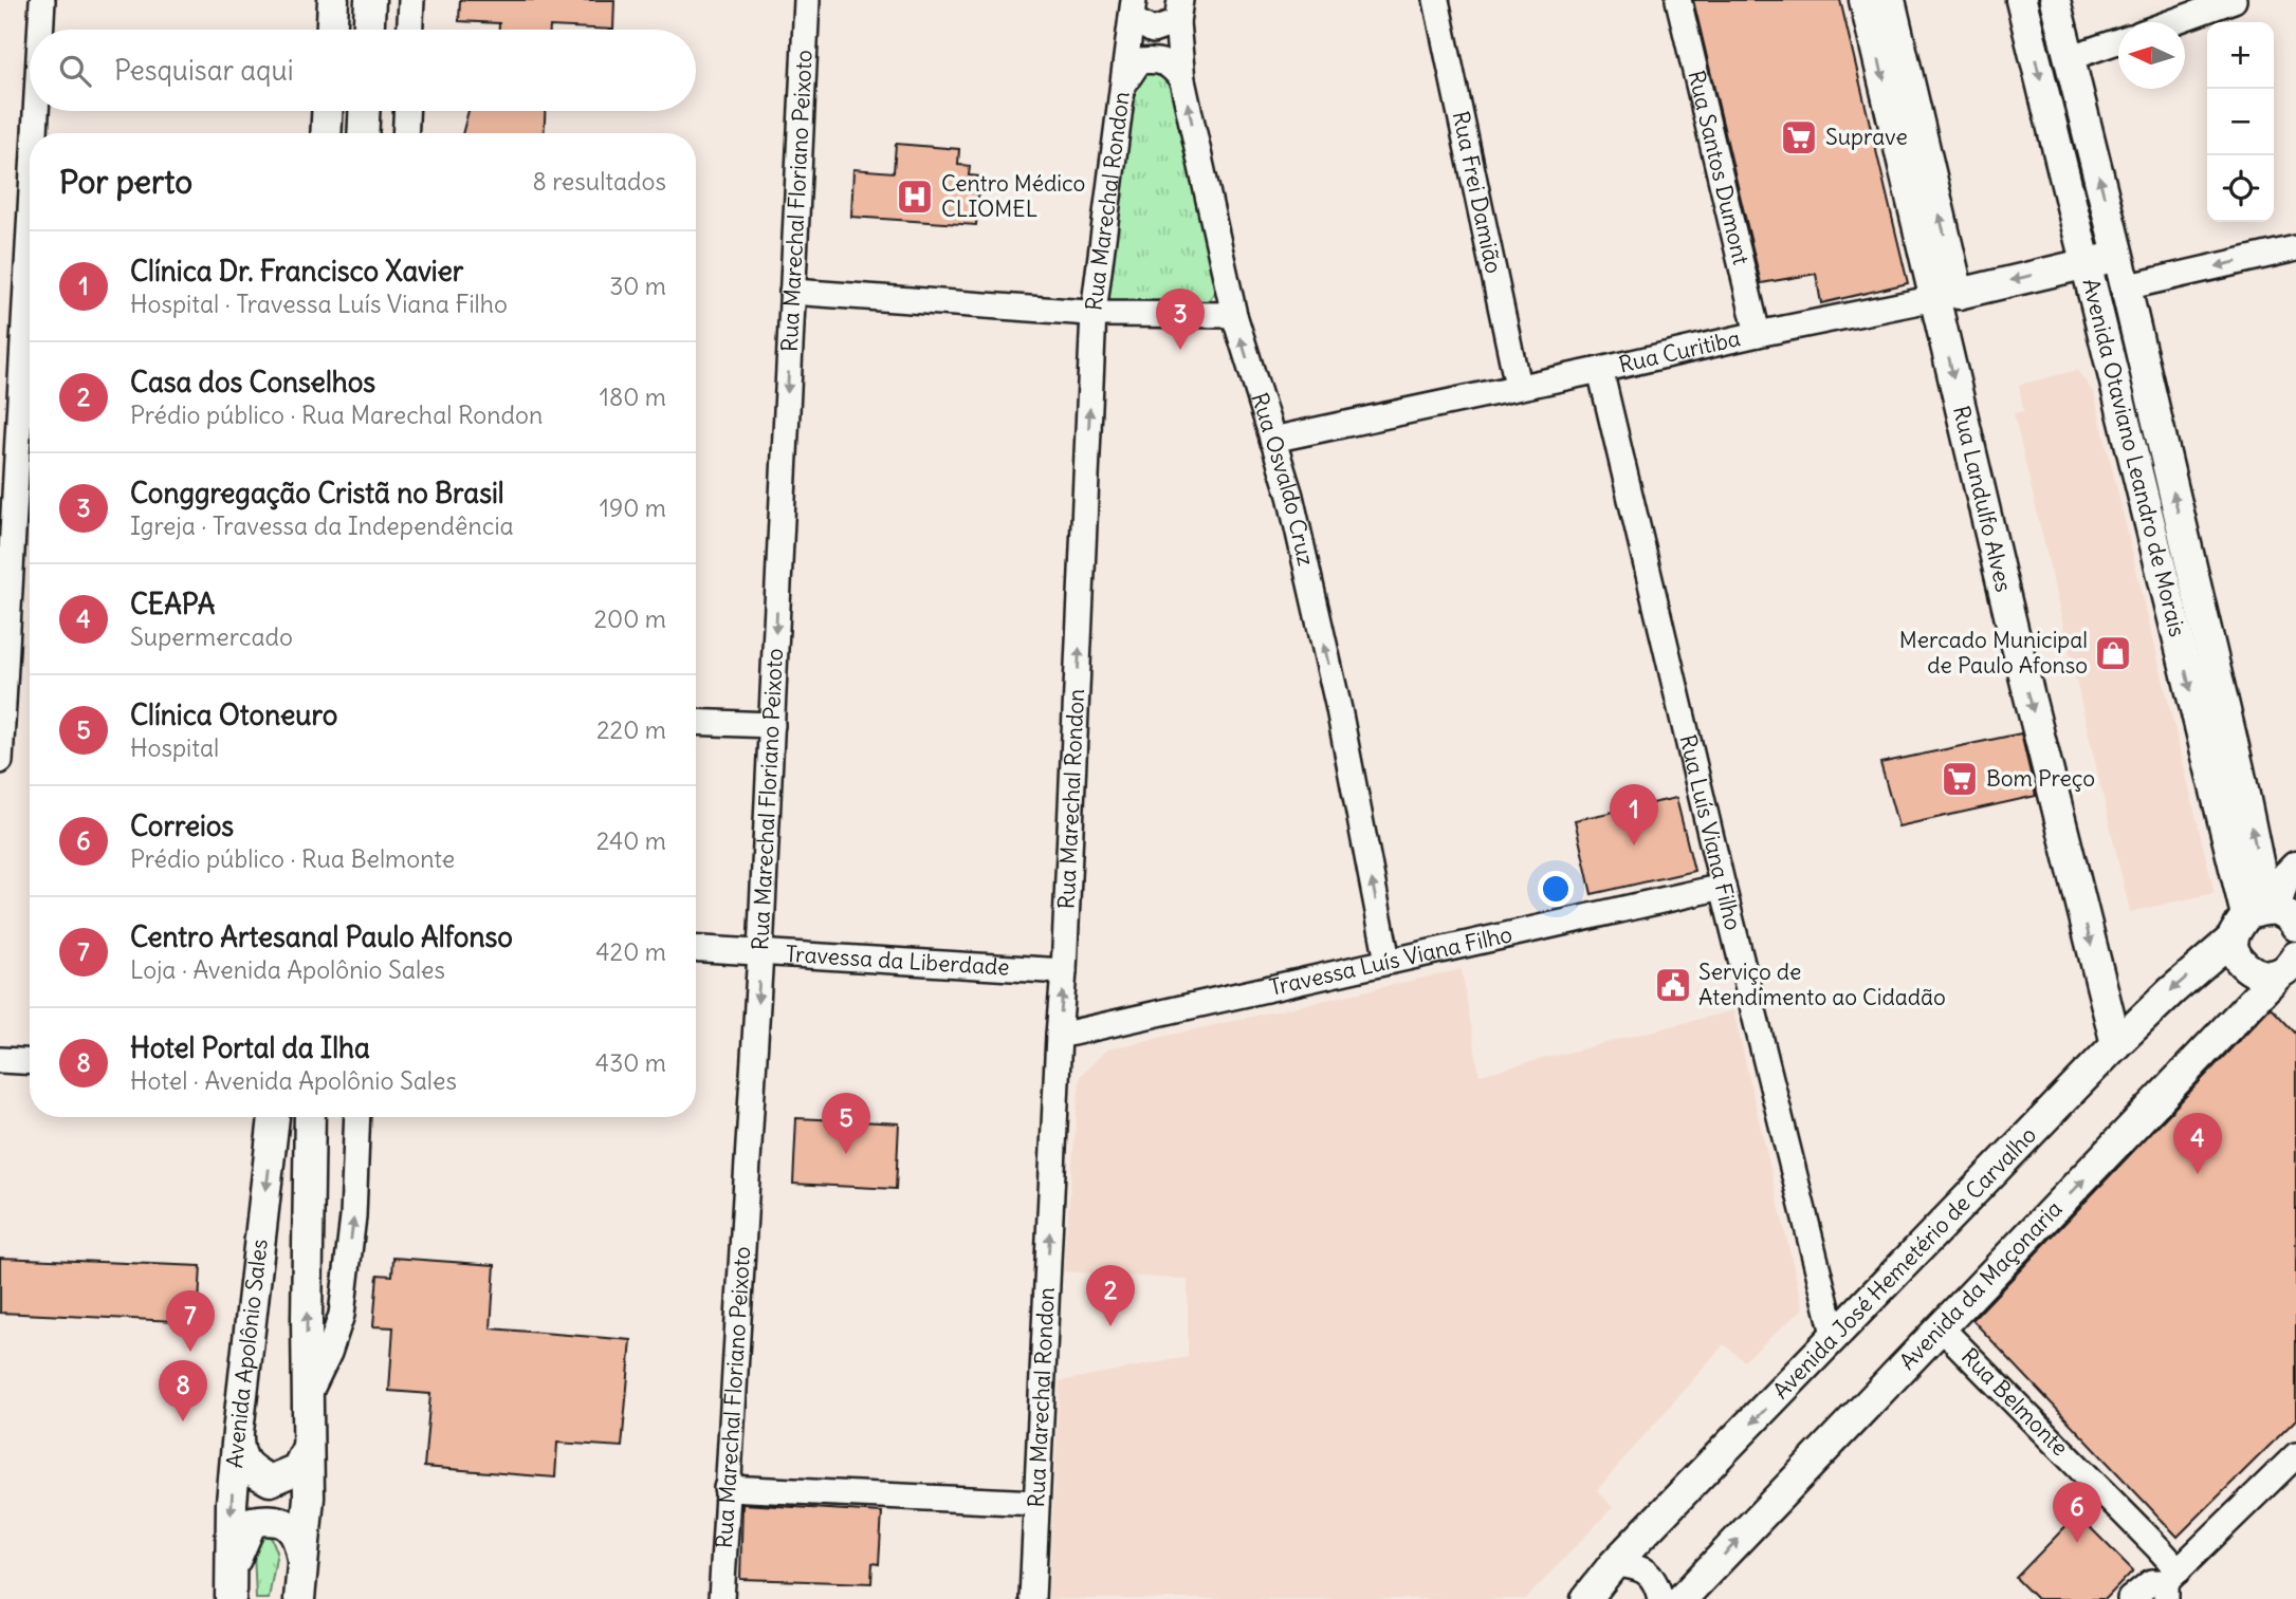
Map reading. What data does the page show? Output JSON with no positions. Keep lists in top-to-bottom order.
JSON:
{
  "streets": {
    "street": [
      "Rua Santos Dumont",
      "Rua Frei Damião",
      "Rua Marechal Floriano Peixoto",
      "Rua Marechal Rondon",
      "Rua Curitiba",
      "Avenida Otaviano Leandro de Morais",
      "Rua Osvaldo Cruz",
      "Rua Landulfo Alves",
      "Rua Luís Viana Filho",
      "Travessa da Liberdade",
      "Travessa Luís Viana Filho",
      "Avenida José Hemetério de Carvalho",
      "Avenida da Maçonaria",
      "Avenida Apolônio Sales",
      "Rua Belmonte"
    ]
  },
  "crossings": [
    ["Rua Santos Dumont", "Rua Curitiba"],
    ["Rua Frei Damião", "Rua Curitiba"],
    ["Rua Marechal Floriano Peixoto", "Travessa da Liberdade"],
    ["Rua Marechal Rondon", "Travessa da Liberdade"],
    ["Rua Marechal Rondon", "Travessa Luís Viana Filho"],
    ["Rua Curitiba", "Avenida Otaviano Leandro de Morais"],
    ["Rua Curitiba", "Rua Osvaldo Cruz"],
    ["Rua Curitiba", "Rua Landulfo Alves"],
    ["Rua Curitiba", "Rua Luís Viana Filho"],
    ["Avenida Otaviano Leandro de Morais", "Avenida José Hemetério de Carvalho"],
    ["Rua Osvaldo Cruz", "Travessa Luís Viana Filho"],
    ["Rua Landulfo Alves", "Avenida José Hemetério de Carvalho"],
    ["Rua Luís Viana Filho", "Travessa Luís Viana Filho"],
    ["Rua Luís Viana Filho", "Avenida José Hemetério de Carvalho"],
    ["Avenida da Maçonaria", "Rua Belmonte"]
  ],
  "one_way": [
    "Rua Marechal Floriano Peixoto",
    "Rua Marechal Rondon",
    "Rua Osvaldo Cruz",
    "Rua Landulfo Alves",
    "Avenida José Hemetério de Carvalho",
    "Avenida da Maçonaria"
  ],
  "places": {
    "supermarket": ["Suprave", "Bom Preço"],
    "hospital": ["Centro Médico CLIOMEL"],
    "shop": ["Mercado Municipal de Paulo Afonso"],
    "public building": ["Serviço de Atendimento ao Cidadão"]
  },
  "north": "left",
  "page": {
    "map_buttons": ["+", "−"],
    "search": "Pesquisar aqui",
    "heading": ["Por perto", "8 resultados"],
    "list": [
      {
        "mark": "1",
        "name": "Clínica Dr. Francisco Xavier",
        "note": "Hospital · Travessa Luís Viana Filho",
        "value": "30 m"
      },
      {
        "mark": "2",
        "name": "Casa dos Conselhos",
        "note": "Prédio público · Rua Marechal Rondon",
        "value": "180 m"
      },
      {
        "mark": "3",
        "name": "Conggregação Cristã no Brasil",
        "note": "Igreja · Travessa da Independência",
        "value": "190 m"
      },
      {
        "mark": "4",
        "name": "CEAPA",
        "note": "Supermercado",
        "value": "200 m"
      },
      {
        "mark": "5",
        "name": "Clínica Otoneuro",
        "note": "Hospital",
        "value": "220 m"
      },
      {
        "mark": "6",
        "name": "Correios",
        "note": "Prédio público · Rua Belmonte",
        "value": "240 m"
      },
      {
        "mark": "7",
        "name": "Centro Artesanal Paulo Alfonso",
        "note": "Loja · Avenida Apolônio Sales",
        "value": "420 m"
      },
      {
        "mark": "8",
        "name": "Hotel Portal da Ilha",
        "note": "Hotel · Avenida Apolônio Sales",
        "value": "430 m"
      }
    ],
    "pins": [
      "3",
      "1",
      "5",
      "4",
      "2",
      "7",
      "8",
      "6"
    ]
  }
}
